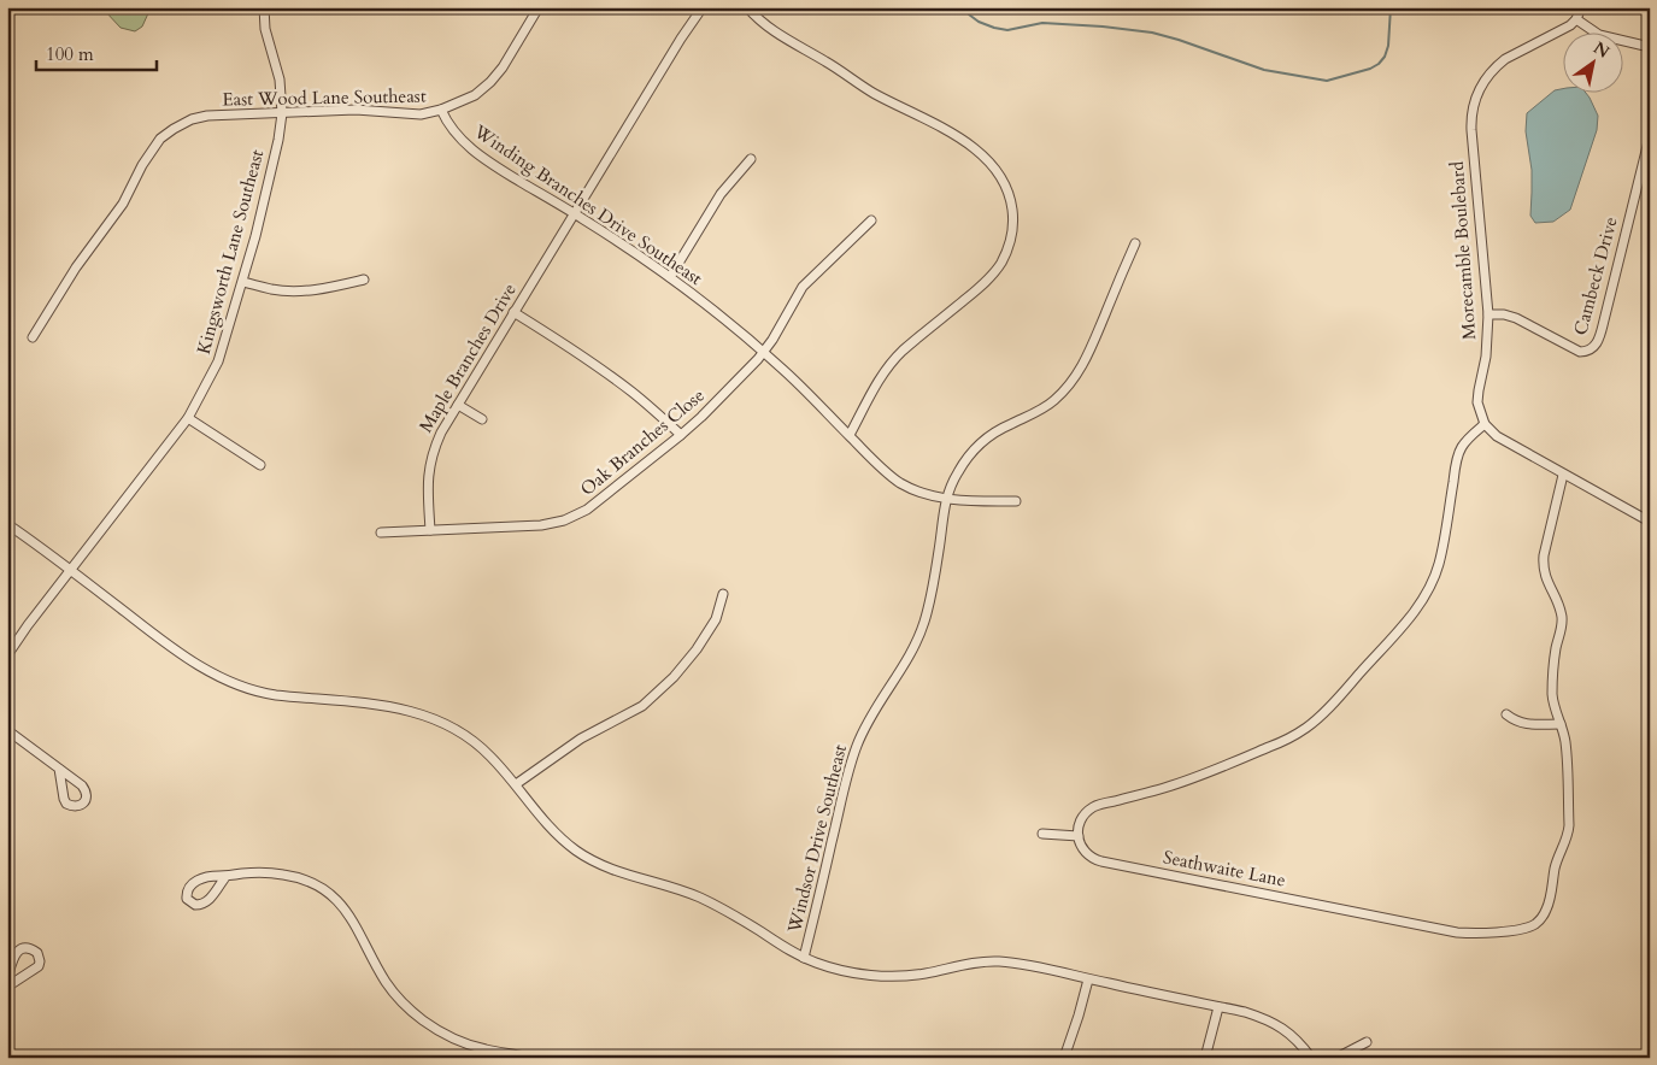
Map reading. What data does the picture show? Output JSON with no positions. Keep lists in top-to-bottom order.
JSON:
{
  "streets": {
    "street": [
      "East Wood Lane Southeast",
      "Winding Branches Drive Southeast",
      "Morecamble Boulebard",
      "Kingsworth Lane Southeast",
      "Cambeck Drive",
      "Maple Branches Drive",
      "Oak Branches Close",
      "Windsor Drive Southeast",
      "Seathwaite Lane"
    ]
  },
  "crossings": [
    ["East Wood Lane Southeast", "Winding Branches Drive Southeast"],
    ["East Wood Lane Southeast", "Kingsworth Lane Southeast"],
    ["Winding Branches Drive Southeast", "Maple Branches Drive"],
    ["Winding Branches Drive Southeast", "Oak Branches Close"],
    ["Winding Branches Drive Southeast", "Windsor Drive Southeast"],
    ["Morecamble Boulebard", "Cambeck Drive"],
    ["Maple Branches Drive", "Oak Branches Close"]
  ],
  "scale_bar": "100 m",
  "north": "top right"
}
